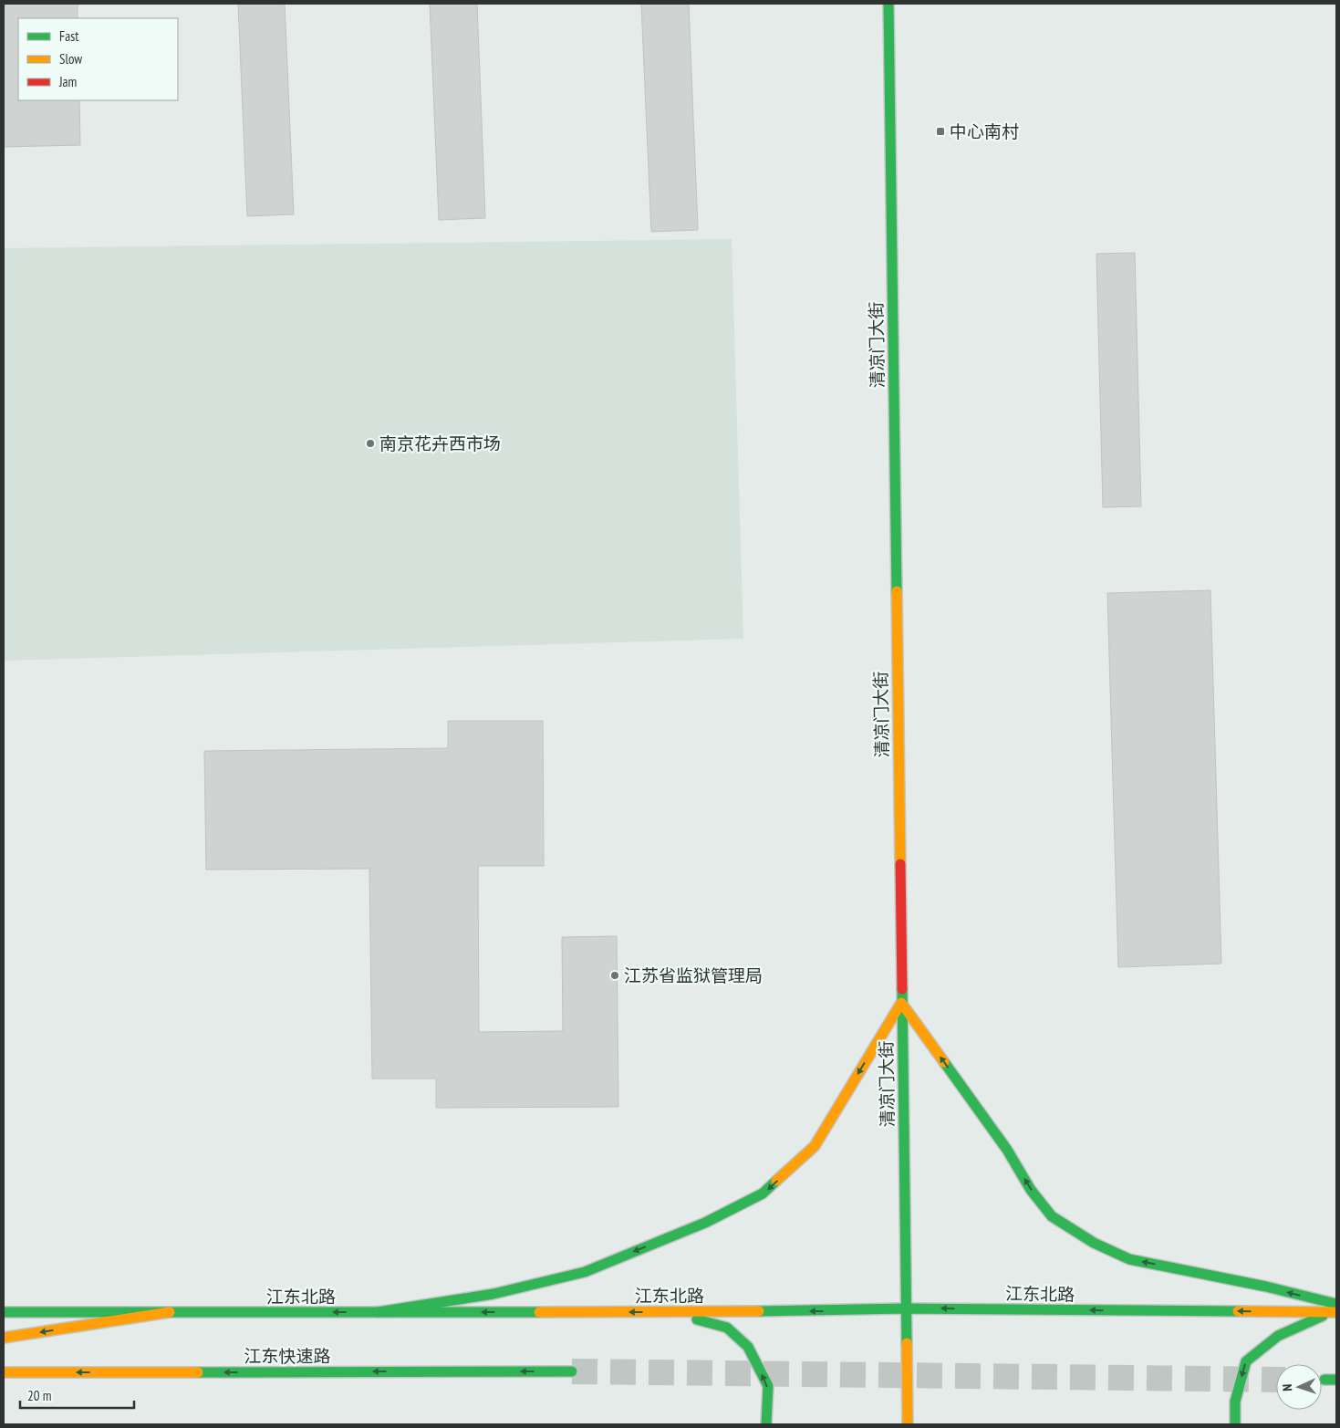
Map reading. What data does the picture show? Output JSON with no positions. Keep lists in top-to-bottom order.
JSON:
{
  "streets": {
    "main road": ["清凉门大街", "江东北路", "江东快速路"]
  },
  "crossings": [
    ["清凉门大街", "江东北路"]
  ],
  "one_way": ["江东北路", "江东快速路"],
  "places": {
    "transit": ["中心南村"],
    "other": ["南京花卉西市场", "江苏省监狱管理局"]
  },
  "legend": ["Fast", "Slow", "Jam"],
  "scale_bar": "20 m",
  "north": "left"
}
